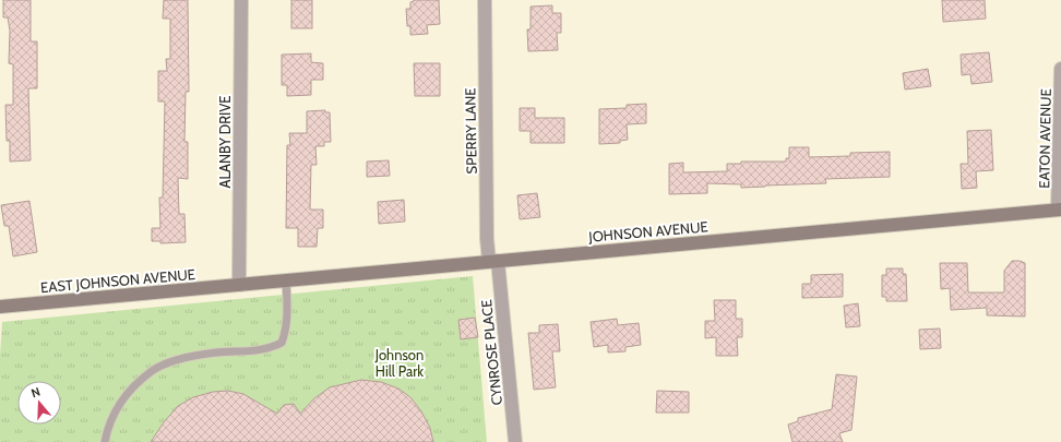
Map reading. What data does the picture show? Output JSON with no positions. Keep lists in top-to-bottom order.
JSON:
{
  "streets": {
    "street": [
      "SPERRY LANE",
      "EATON AVENUE",
      "ALANBY DRIVE",
      "JOHNSON AVENUE",
      "EAST JOHNSON AVENUE",
      "CYNROSE PLACE"
    ]
  },
  "crossings": [
    ["SPERRY LANE", "JOHNSON AVENUE"],
    ["SPERRY LANE", "CYNROSE PLACE"],
    ["EATON AVENUE", "JOHNSON AVENUE"],
    ["ALANBY DRIVE", "JOHNSON AVENUE"],
    ["ALANBY DRIVE", "EAST JOHNSON AVENUE"],
    ["JOHNSON AVENUE", "EAST JOHNSON AVENUE"],
    ["JOHNSON AVENUE", "CYNROSE PLACE"]
  ],
  "parks": ["Johnson Hill Park"],
  "north": "top"
}
